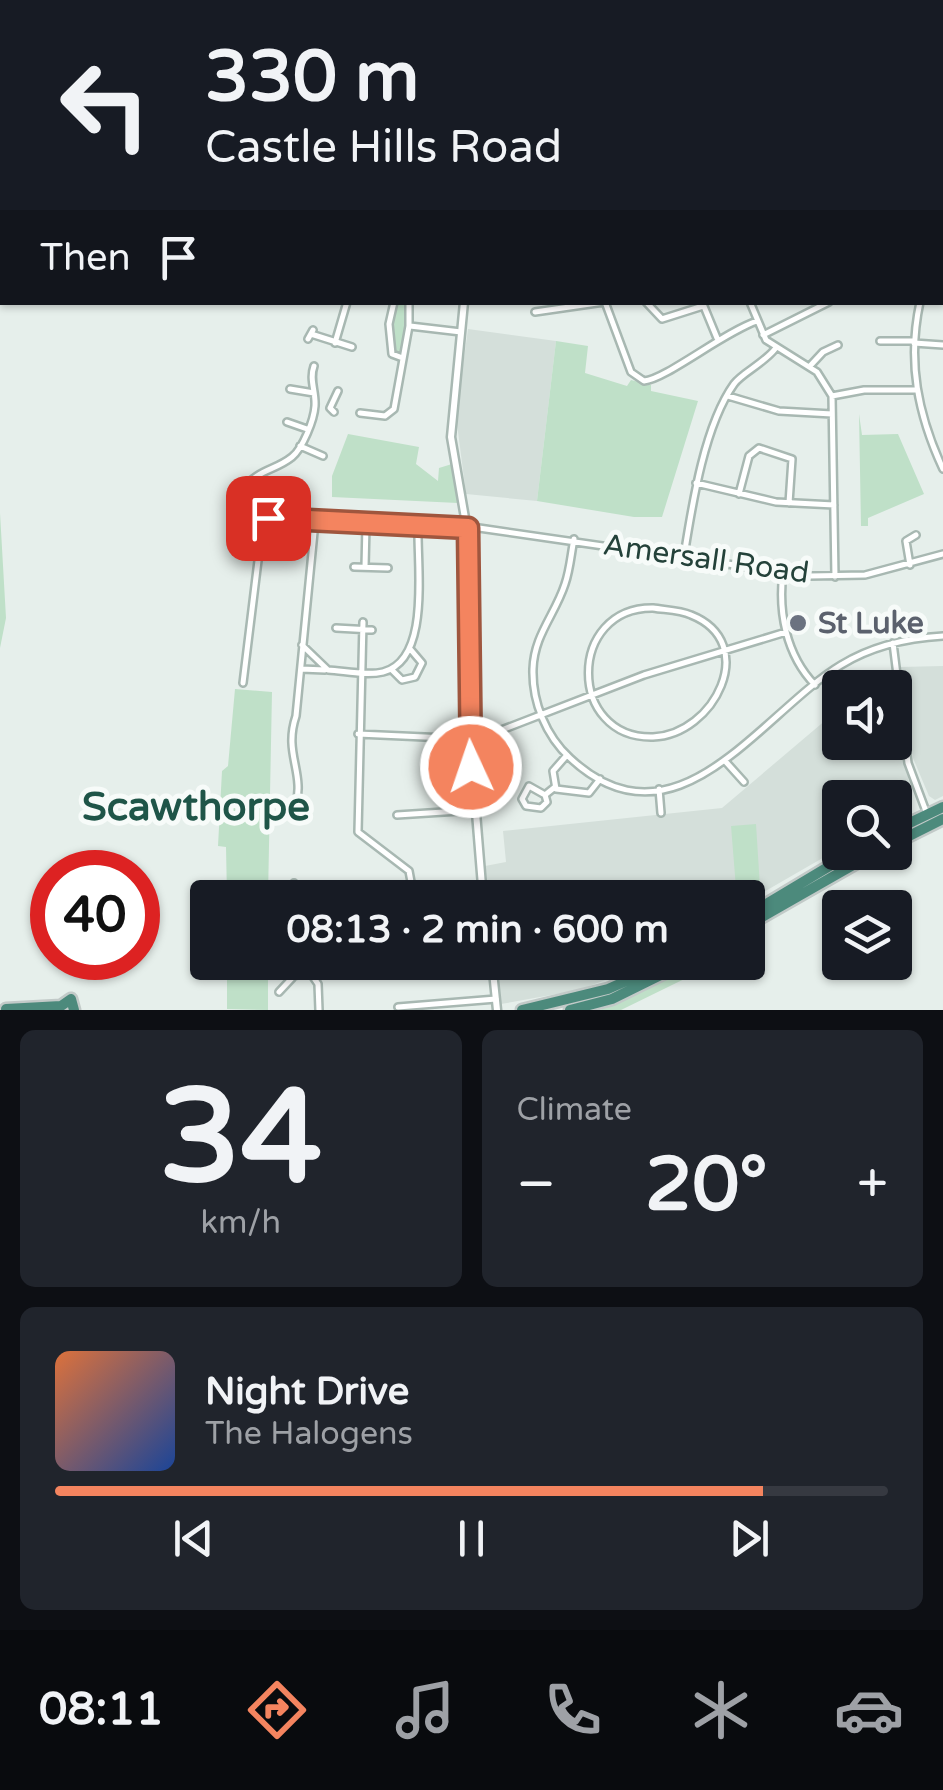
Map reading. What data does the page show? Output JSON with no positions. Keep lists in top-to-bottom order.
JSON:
{
  "streets": {
    "street": ["Amersall Road"]
  },
  "districts": ["Scawthorpe"],
  "places": ["St Luke"],
  "page": {
    "turn": ["330 m", "Castle Hills Road"],
    "then": "Then",
    "limit": "40",
    "trip": "08:13 · 2 min · 600 m",
    "tile": [
      ["34", "km/h"],
      "Climate"
    ],
    "heat": ["−", "20°", "+"],
    "song": ["Night Drive", "The Halogens"],
    "tabs": "08:11"
  }
}
